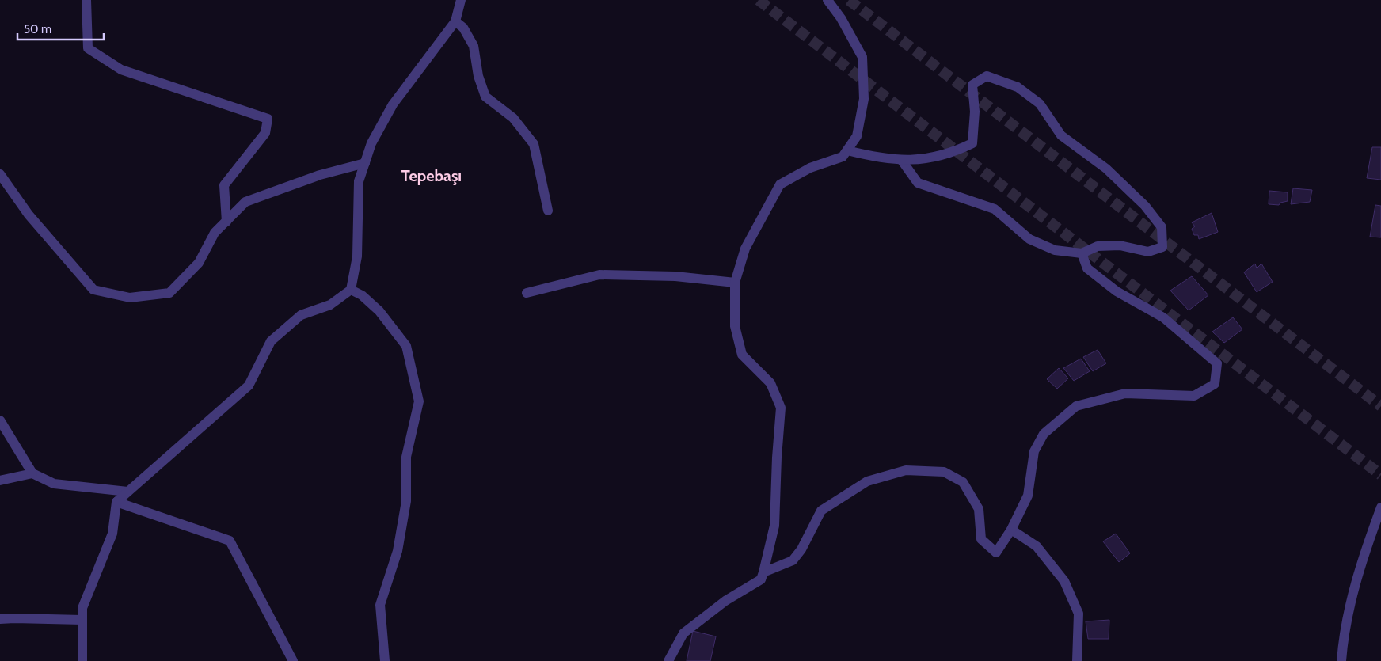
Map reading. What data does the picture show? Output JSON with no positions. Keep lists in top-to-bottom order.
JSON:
{
  "districts": ["Tepebaşı"],
  "scale_bar": "50 m"
}
